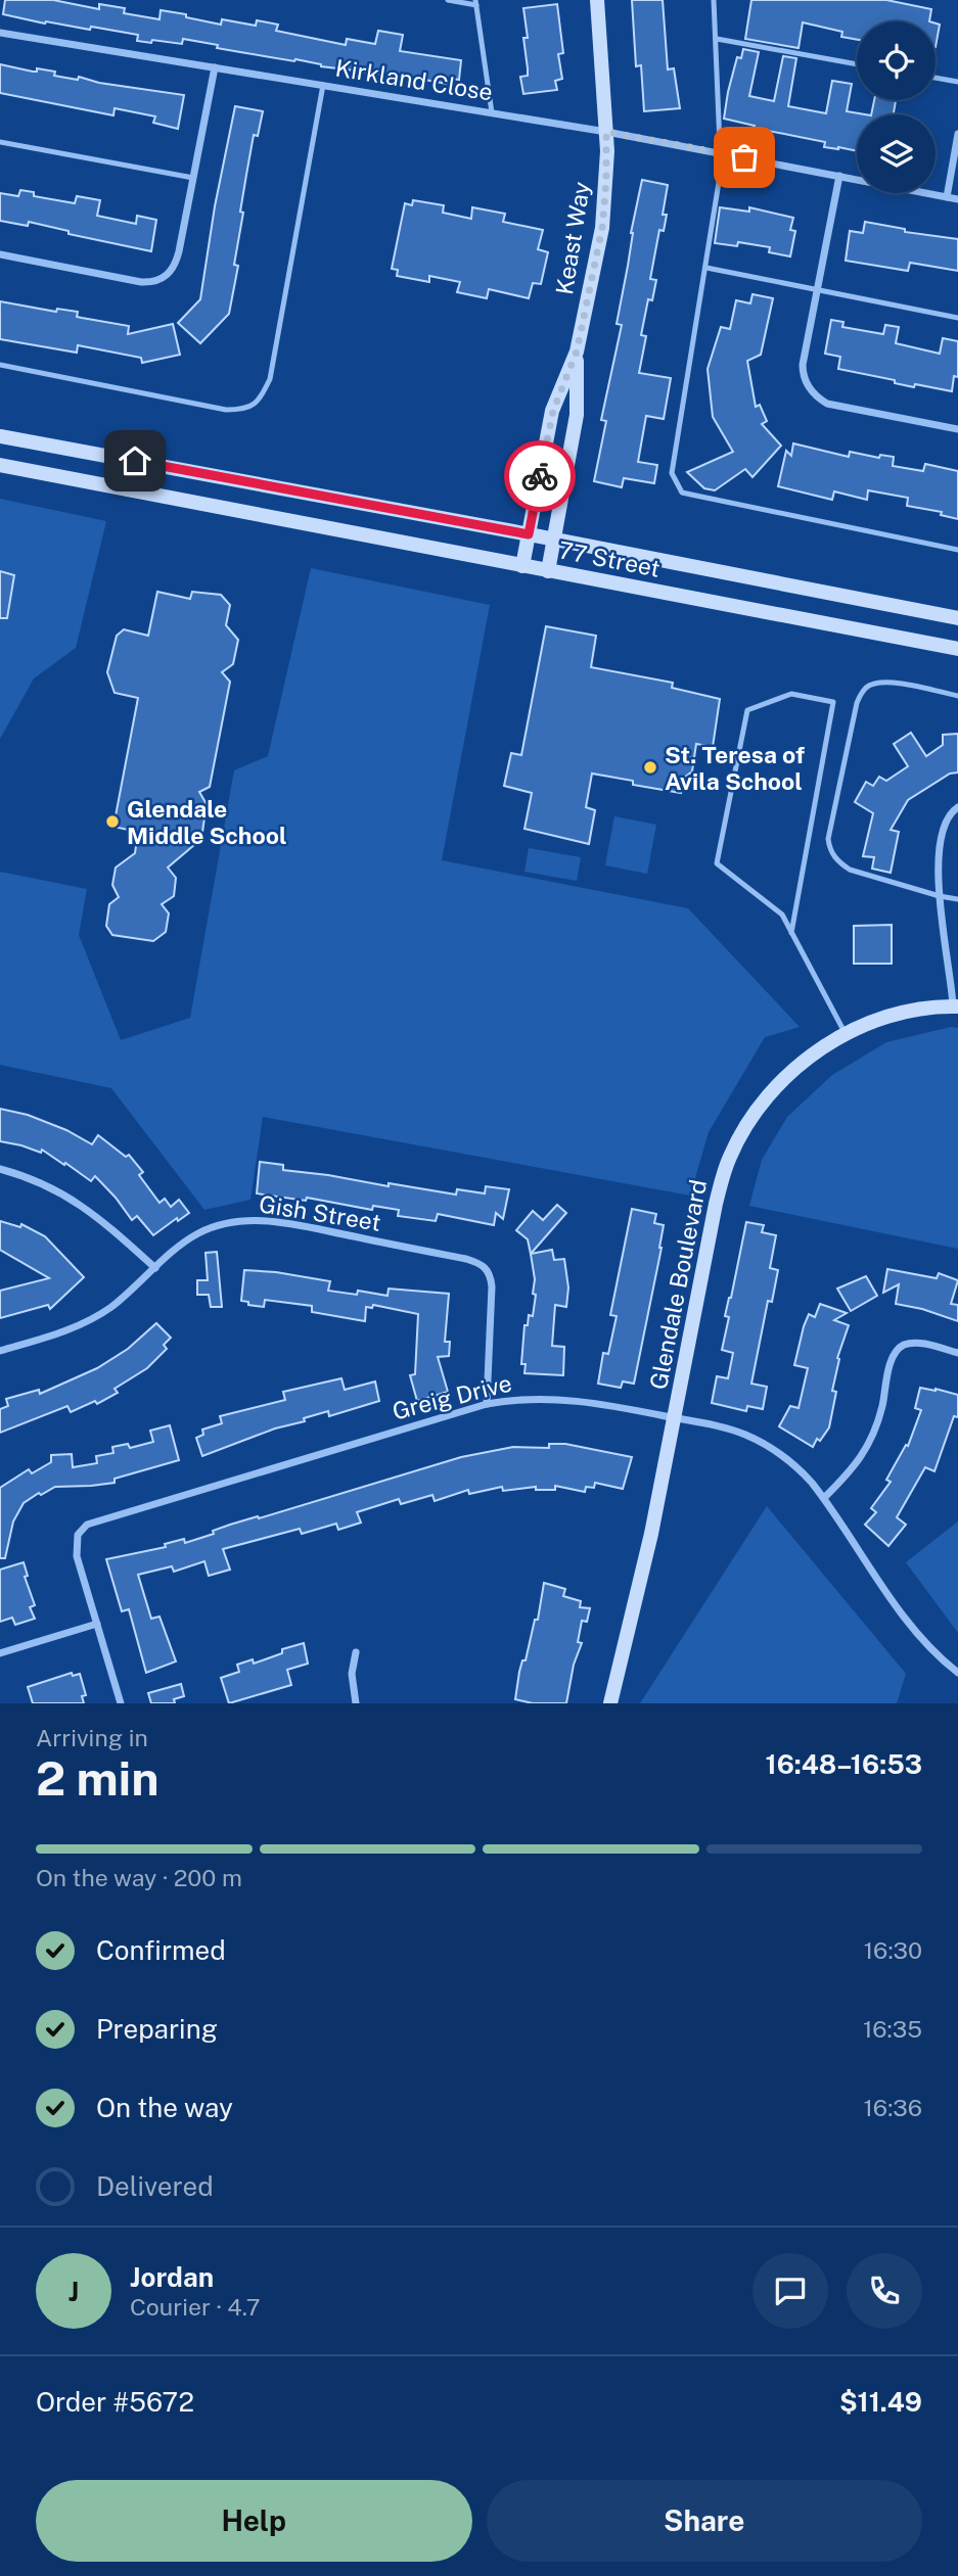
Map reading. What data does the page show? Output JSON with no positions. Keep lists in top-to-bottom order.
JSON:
{
  "streets": {
    "main road": ["Keast Way", "77 Street", "Glendale Boulevard"],
    "street": ["Kirkland Close", "Gish Street", "Greig Drive"]
  },
  "crossings": [
    ["Kirkland Close", "Keast Way"],
    ["Keast Way", "77 Street"],
    ["Gish Street", "Greig Drive"],
    ["Glendale Boulevard", "Greig Drive"]
  ],
  "places": ["St. Teresa of Avila School", "Glendale Middle School"],
  "page": {
    "heading": ["2 min", "Arriving in", "16:48–16:53"],
    "panel": [
      "Jordan",
      "Courier · 4.7",
      "Order #5672",
      "$11.49"
    ],
    "bar": "On the way · 200 m",
    "list": [
      ["Confirmed", "16:30"],
      ["Preparing", "16:35"],
      ["On the way", "16:36"],
      "Delivered"
    ],
    "round": "J",
    "buttons": ["Help", "Share"]
  }
}
